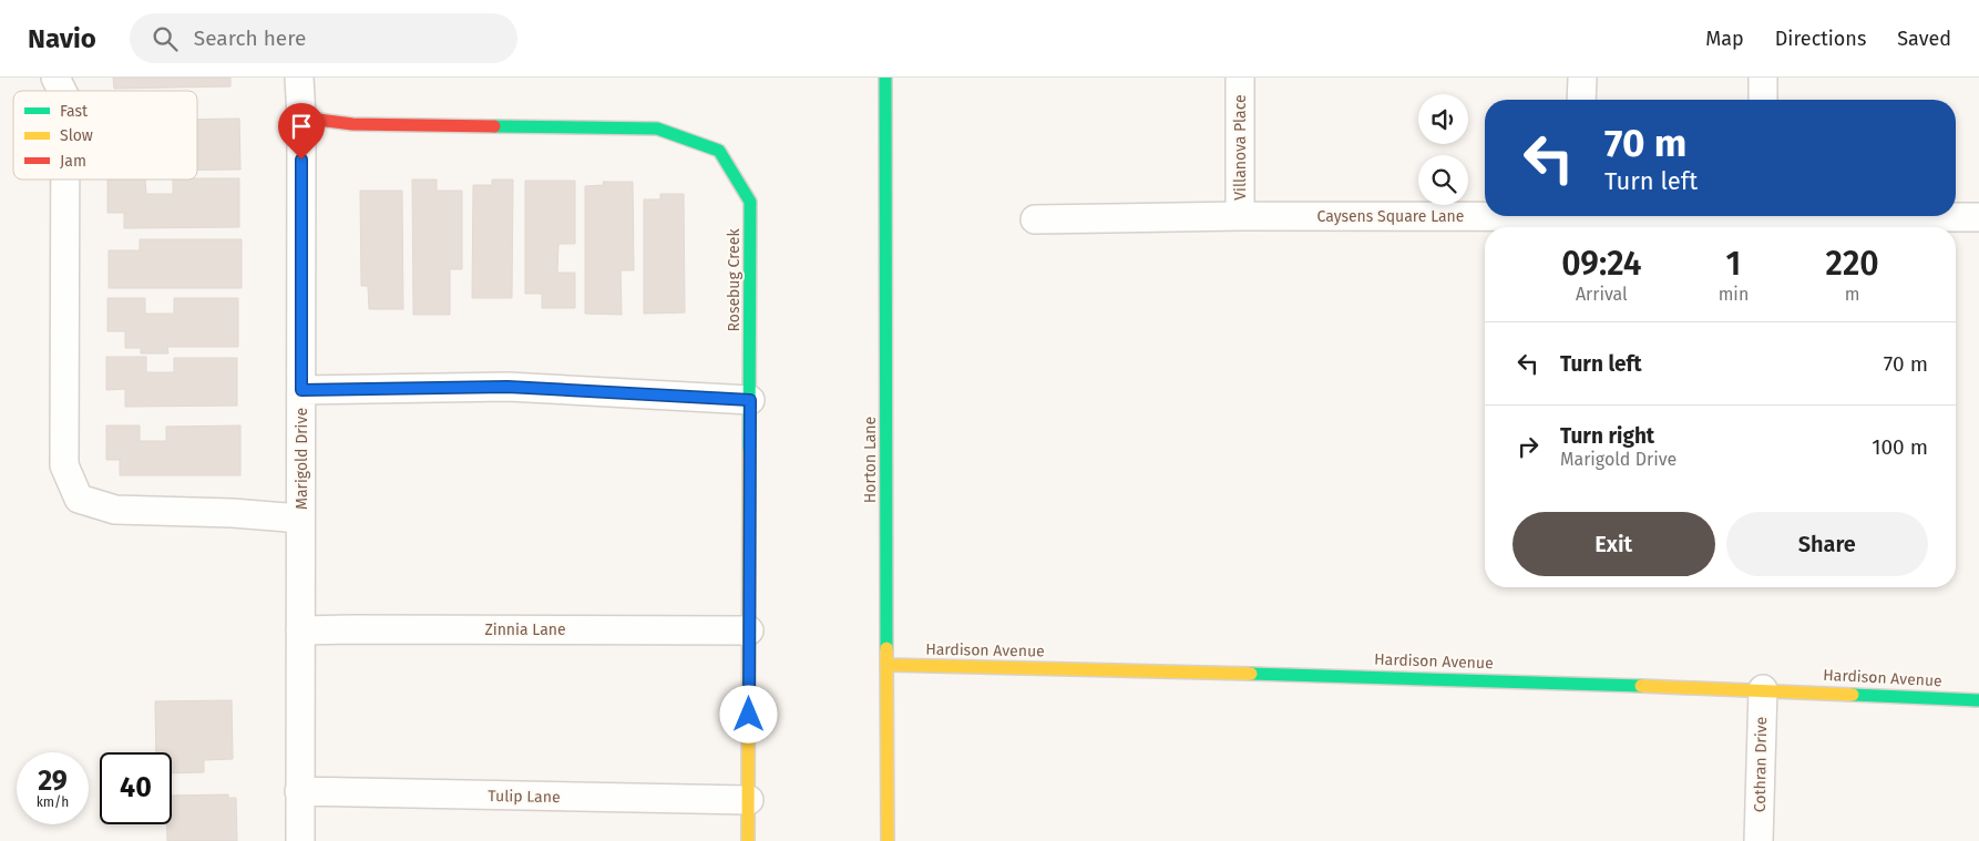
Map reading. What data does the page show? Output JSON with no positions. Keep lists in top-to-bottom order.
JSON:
{
  "streets": {
    "street": [
      "Villanova Place",
      "Caysens Square Lane",
      "Rosebug Creek",
      "Marigold Drive",
      "Horton Lane",
      "Zinnia Lane",
      "Hardison Avenue",
      "Cothran Drive",
      "Tulip Lane"
    ]
  },
  "crossings": [
    ["Villanova Place", "Caysens Square Lane"],
    ["Rosebug Creek", "Marigold Drive"],
    ["Rosebug Creek", "Zinnia Lane"],
    ["Rosebug Creek", "Tulip Lane"],
    ["Marigold Drive", "Zinnia Lane"],
    ["Marigold Drive", "Tulip Lane"],
    ["Horton Lane", "Hardison Avenue"],
    ["Hardison Avenue", "Cothran Drive"]
  ],
  "legend": ["Fast", "Slow", "Jam"],
  "page": {
    "header": "Navio",
    "search": "Search here",
    "nav": ["Map", "Directions", "Saved"],
    "turn": ["70 m", "Turn left"],
    "eta": [
      "09:24",
      "Arrival",
      "1",
      "min",
      "220",
      "m"
    ],
    "list": [
      {
        "name": "Turn left",
        "value": "70 m"
      },
      {
        "name": "Turn right",
        "note": "Marigold Drive",
        "value": "100 m"
      }
    ],
    "buttons": ["Exit", "Share"],
    "speed": "29 km/h",
    "limit": "40"
  }
}
